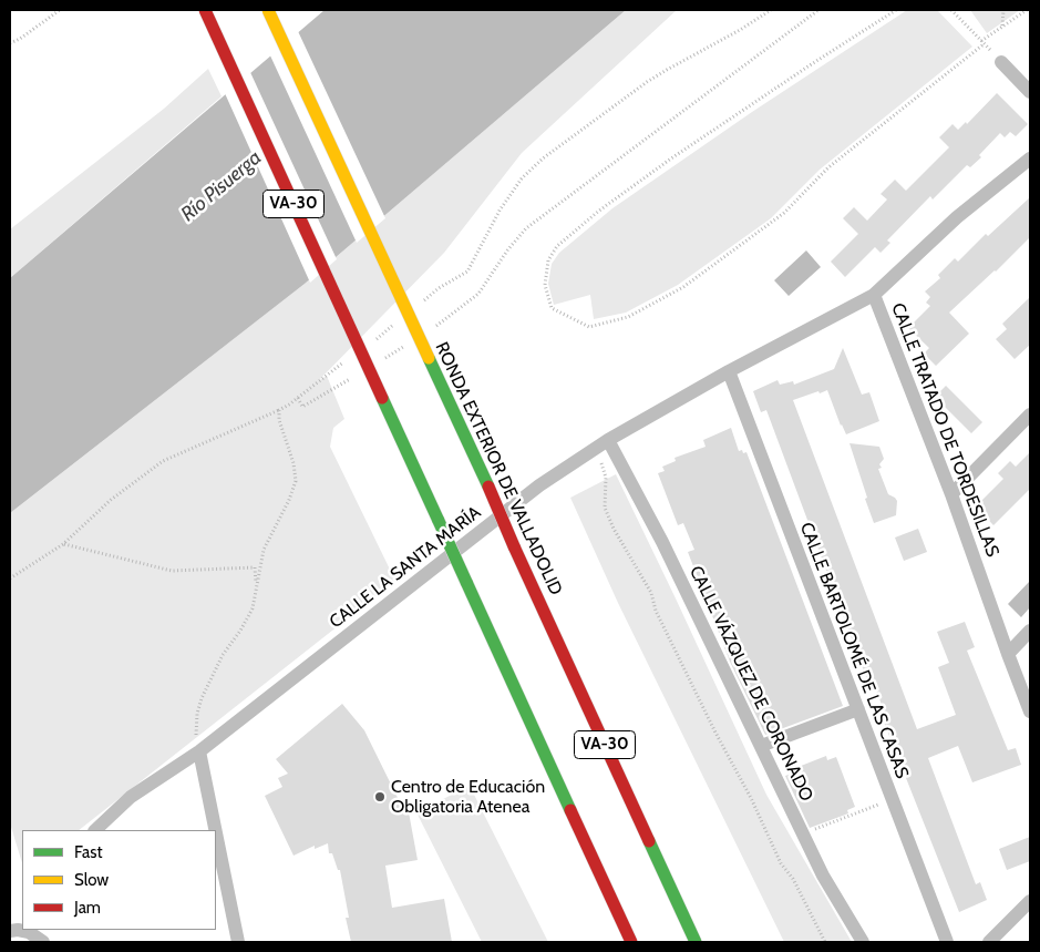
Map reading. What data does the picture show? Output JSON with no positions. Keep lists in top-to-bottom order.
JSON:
{
  "streets": {
    "highway": ["VA-30", "RONDA EXTERIOR DE VALLADOLID"],
    "street": [
      "CALLE TRATADO DE TORDESILLAS",
      "CALLE LA SANTA MARÍA",
      "CALLE BARTOLOMÉ DE LAS CASAS",
      "CALLE VÁZQUEZ DE CORONADO"
    ]
  },
  "crossings": [
    ["CALLE TRATADO DE TORDESILLAS", "CALLE LA SANTA MARÍA"],
    ["CALLE LA SANTA MARÍA", "CALLE BARTOLOMÉ DE LAS CASAS"],
    ["CALLE LA SANTA MARÍA", "CALLE VÁZQUEZ DE CORONADO"]
  ],
  "water": ["Río Pisuerga"],
  "places": ["Centro de Educación Obligatoria Atenea"],
  "legend": ["Fast", "Slow", "Jam"]
}
